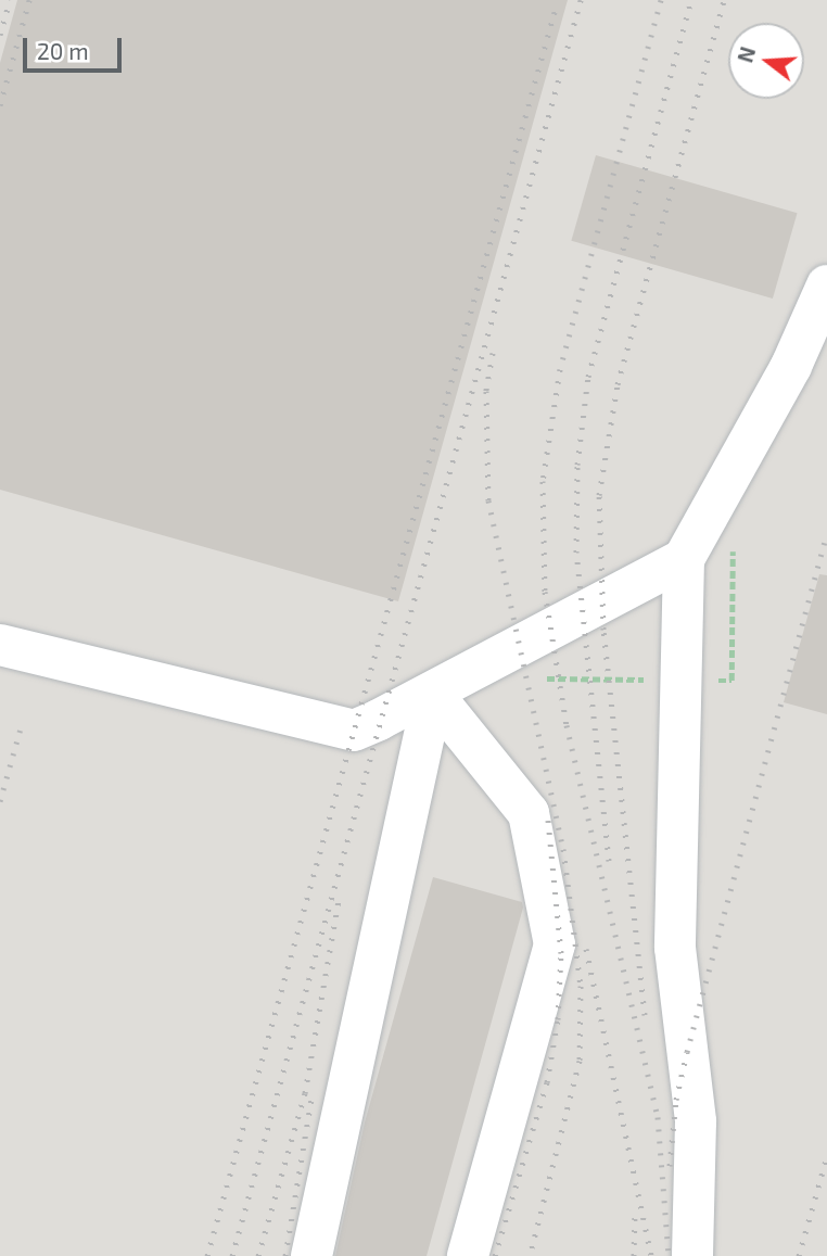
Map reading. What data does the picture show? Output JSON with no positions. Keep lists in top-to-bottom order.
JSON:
{
  "scale_bar": "20 m",
  "north": "left"
}
